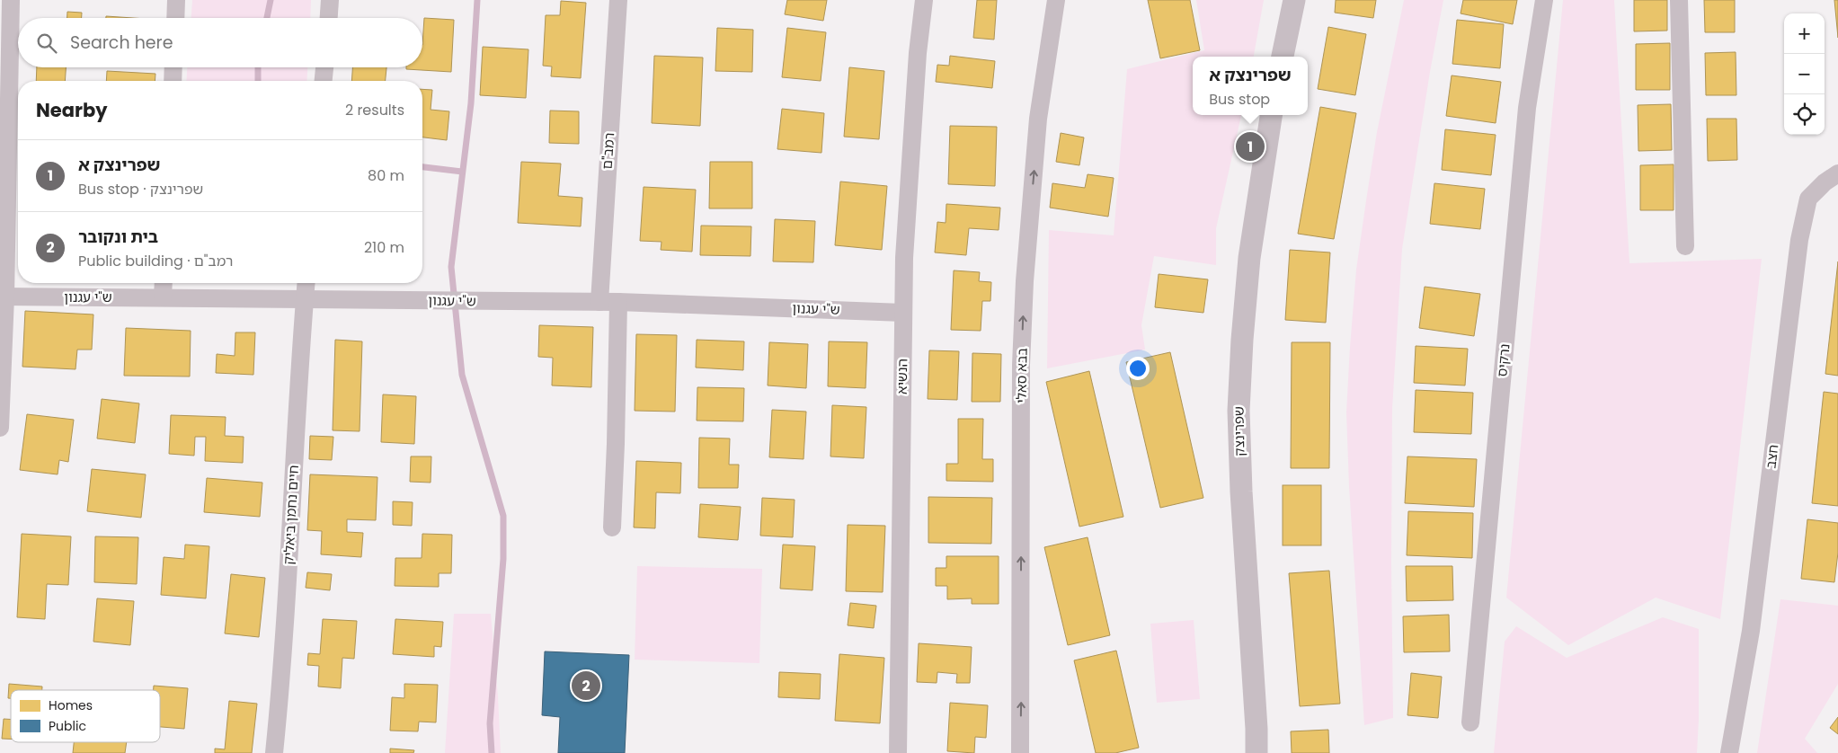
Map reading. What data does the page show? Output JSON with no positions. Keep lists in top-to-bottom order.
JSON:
{
  "streets": {
    "street": [
      "רמב\"ם",
      "ש\"י עגנון",
      "נרקיס",
      "בבא סאלי",
      "הנשיא",
      "שפרינצק",
      "חצב",
      "חיים נחמן ביאליק"
    ]
  },
  "crossings": [
    ["רמב\"ם", "ש\"י עגנון"],
    ["ש\"י עגנון", "הנשיא"],
    ["ש\"י עגנון", "חיים נחמן ביאליק"]
  ],
  "one_way": ["בבא סאלי"],
  "legend": ["Homes", "Public"],
  "page": {
    "map_buttons": ["+", "−"],
    "search": "Search here",
    "popup": ["שפרינצק א", "Bus stop"],
    "heading": ["Nearby", "2 results"],
    "pins": ["1", "2"],
    "list": [
      {
        "mark": "1",
        "name": "שפרינצק א",
        "note": "Bus stop · שפרינצק",
        "value": "80 m"
      },
      {
        "mark": "2",
        "name": "בית ונקובר",
        "note": "Public building · רמב\"ם",
        "value": "210 m"
      }
    ]
  }
}
